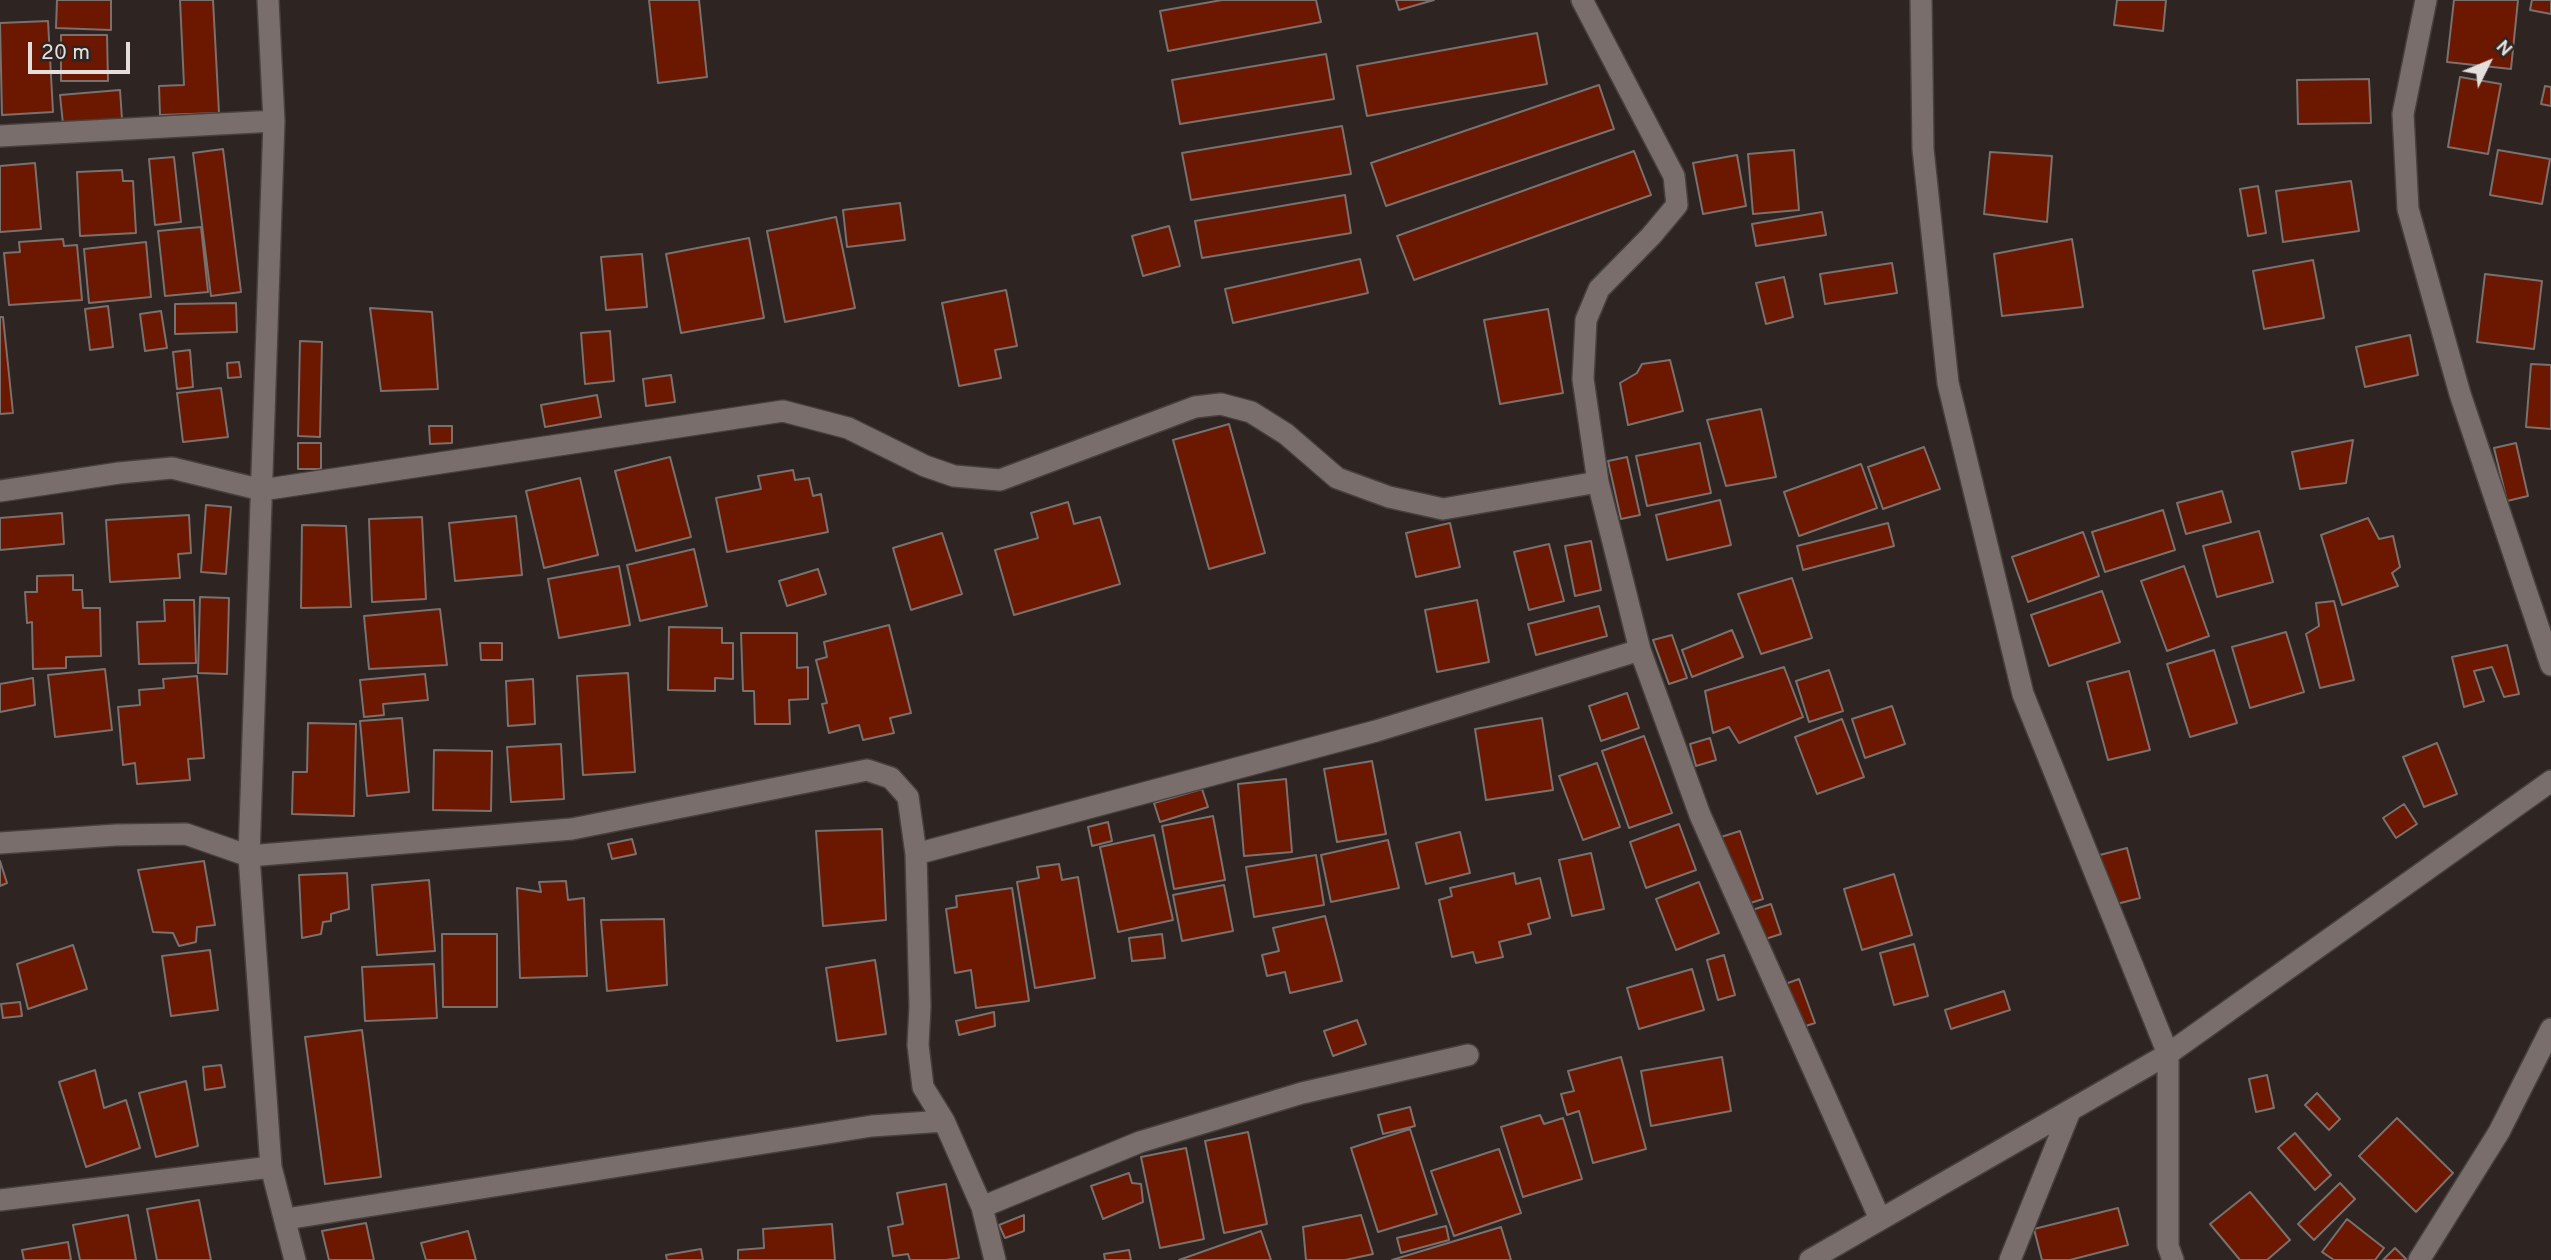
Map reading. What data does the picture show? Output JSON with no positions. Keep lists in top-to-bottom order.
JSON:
{
  "scale_bar": "20 m",
  "north": "top right"
}
